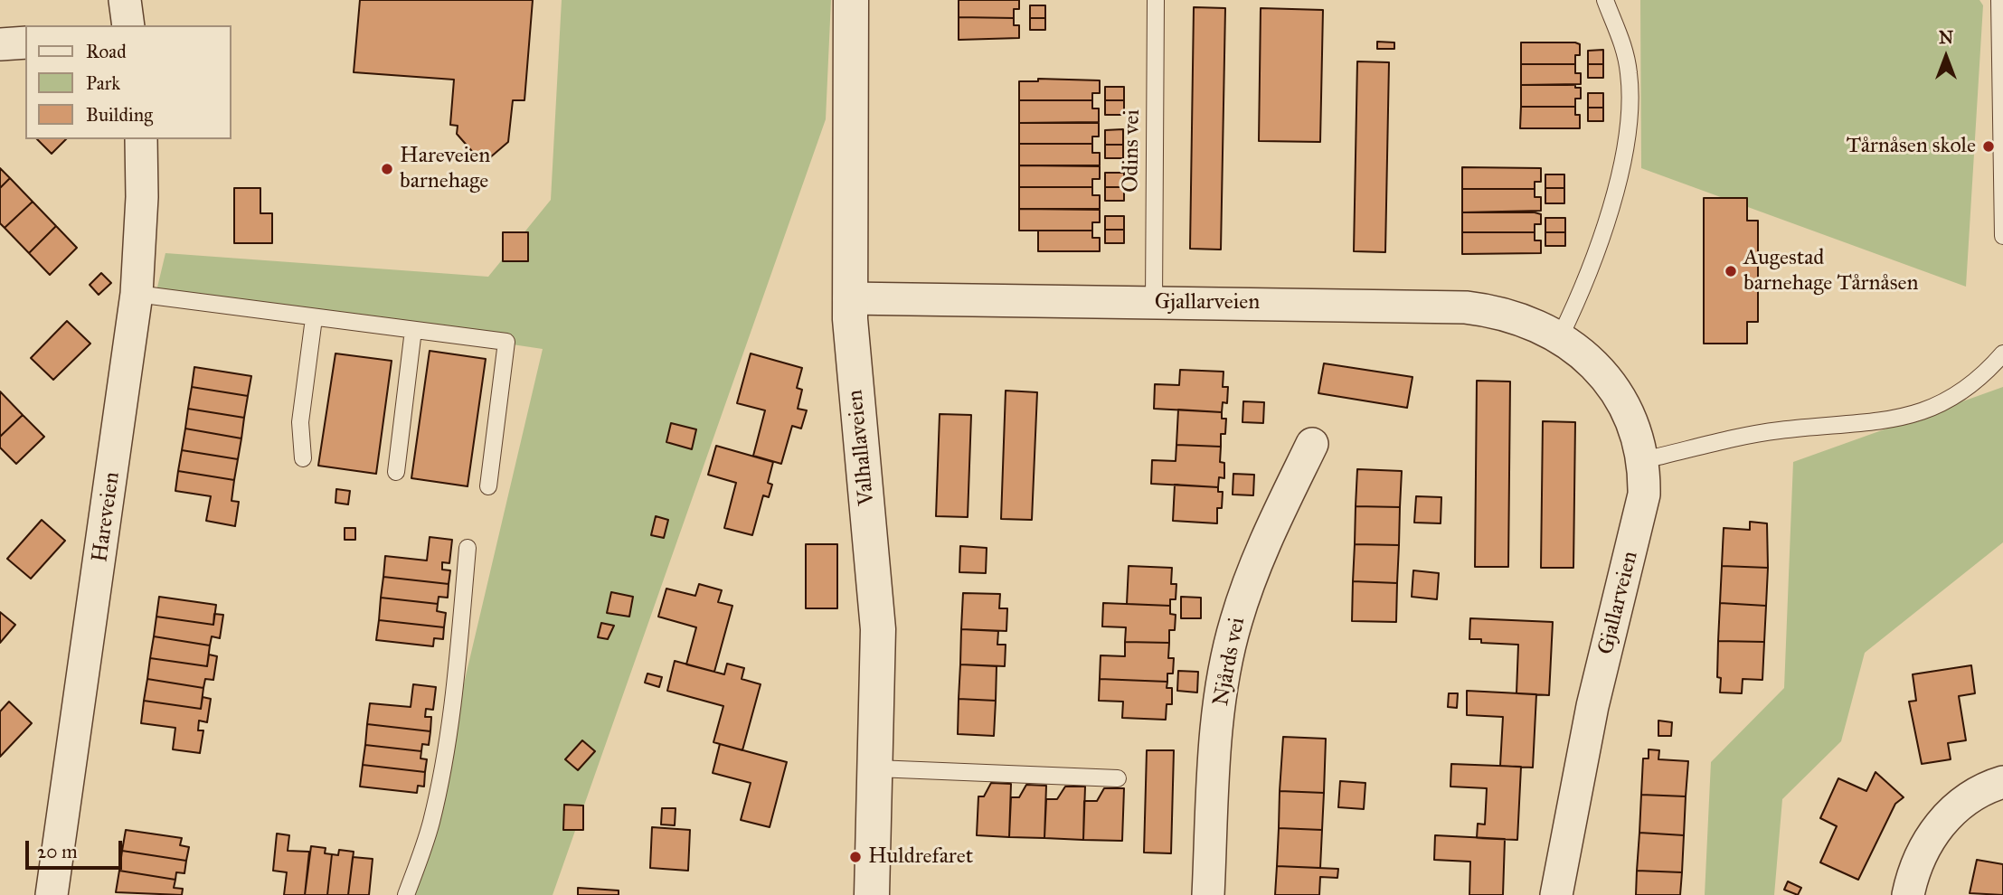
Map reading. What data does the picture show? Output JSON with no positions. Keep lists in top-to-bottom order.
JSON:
{
  "streets": {
    "street": [
      "Gjallarveien",
      "Valhallaveien",
      "Hareveien",
      "Njårds vei"
    ],
    "lane": ["Odins vei"]
  },
  "crossings": [
    ["Odins vei", "Gjallarveien"],
    ["Gjallarveien", "Valhallaveien"]
  ],
  "places": [
    "Tårnåsen skole",
    "Hareveien barnehage",
    "Augestad barnehage Tårnåsen",
    "Huldrefaret"
  ],
  "legend": ["Road", "Park", "Building"],
  "scale_bar": "20 m",
  "north": "top"
}
